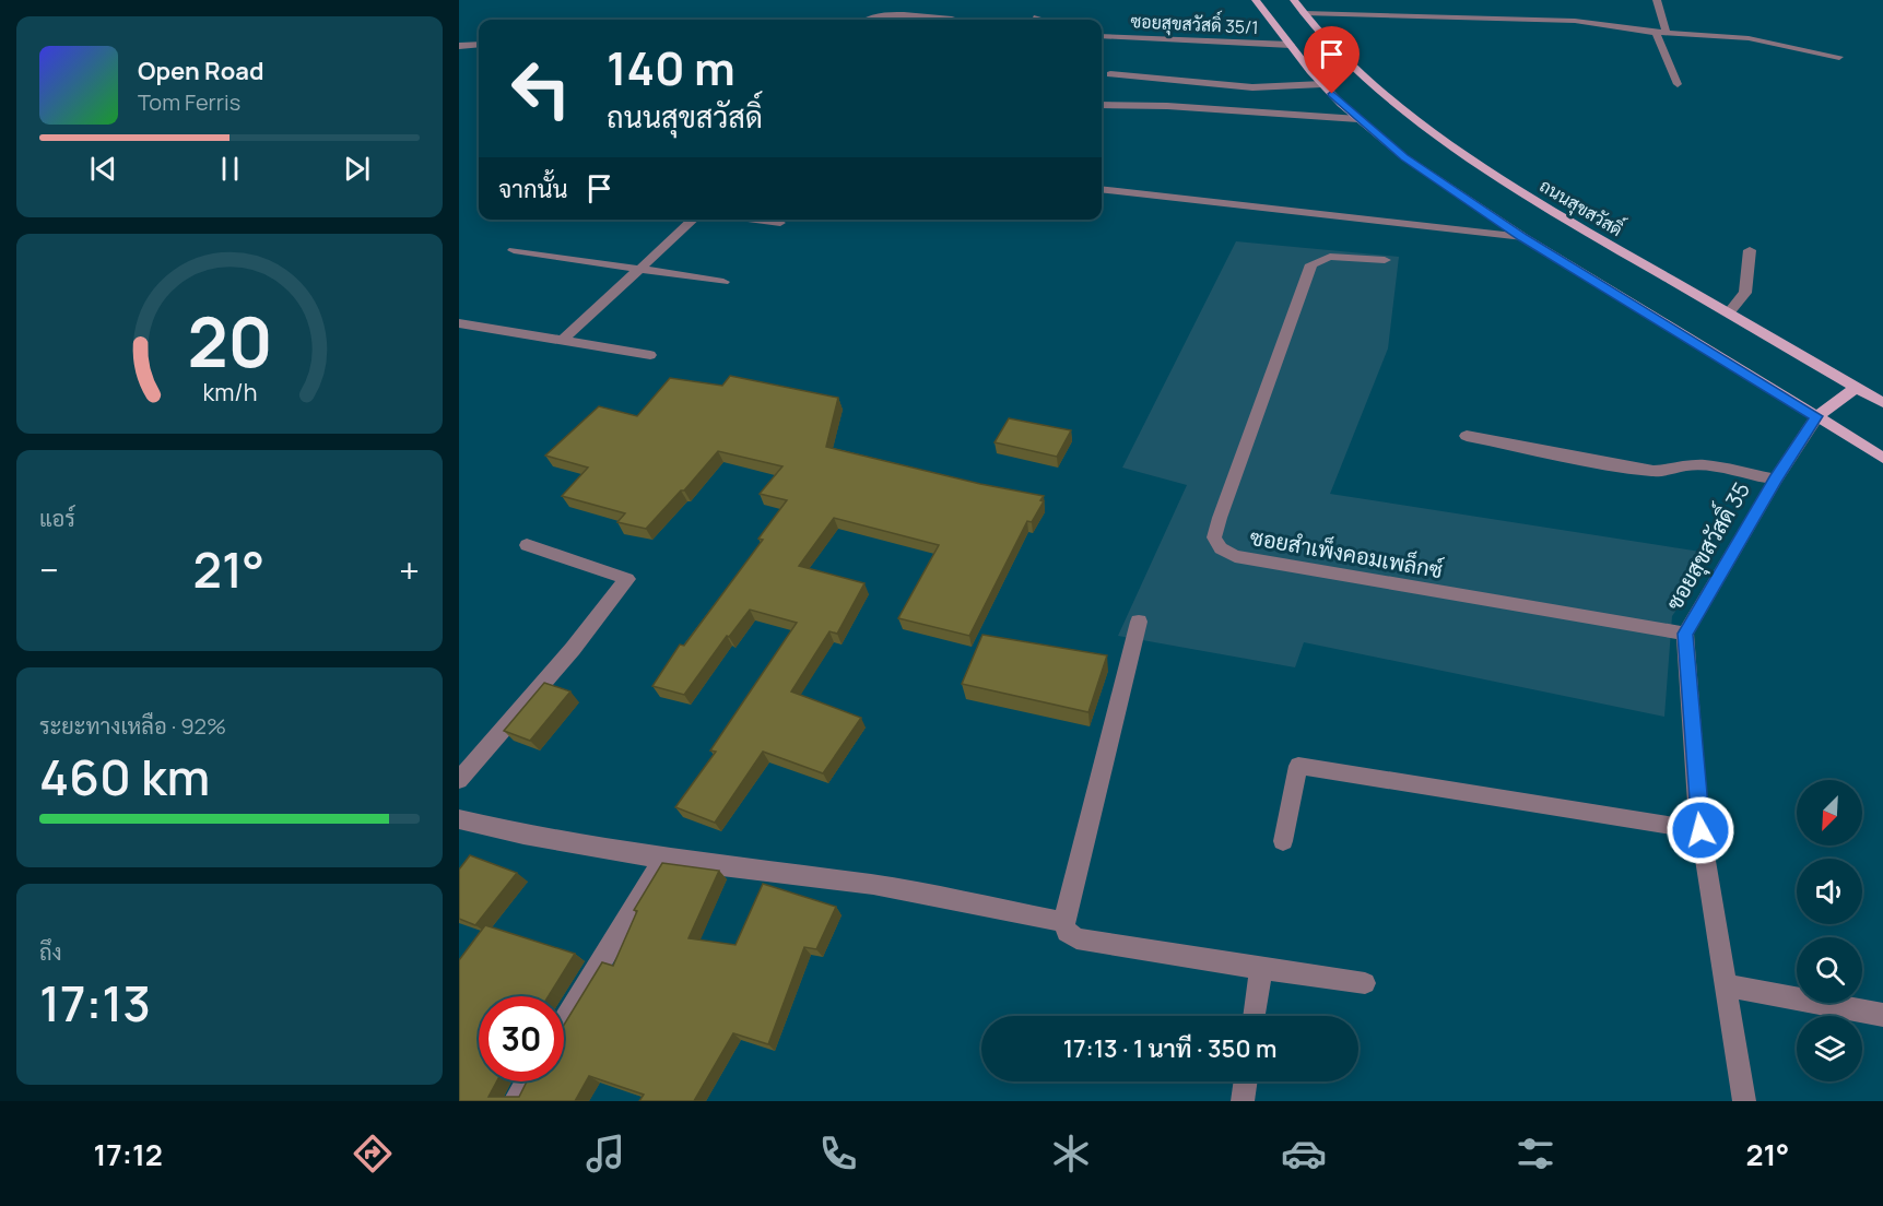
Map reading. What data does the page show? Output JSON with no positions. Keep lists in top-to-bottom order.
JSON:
{
  "streets": {
    "main road": ["ถนนสุขสวัสดิ์"],
    "street": ["ซอยสุขสวัสดิ์ 35/1", "ซอยสุขสวัสดิ์ 35", "ซอยสำเพ็งคอมเพล็กซ์"]
  },
  "crossings": [
    ["ซอยสุขสวัสดิ์ 35", "ซอยสำเพ็งคอมเพล็กซ์"]
  ],
  "north": "bottom left",
  "page": {
    "turn": ["140 m", "ถนนสุขสวัสดิ์"],
    "song": ["Open Road", "Tom Ferris"],
    "then": "จากนั้น",
    "tile": [
      "แอร์",
      ["ระยะทางเหลือ · 92%", "460 km"],
      ["ถึง", "17:13"]
    ],
    "heat": ["−", "21°", "+"],
    "limit": "30",
    "trip": "17:13 · 1 นาที · 350 m",
    "tabs": ["17:12", "21°"],
    "gauge": ["20", "km/h"]
  }
}
